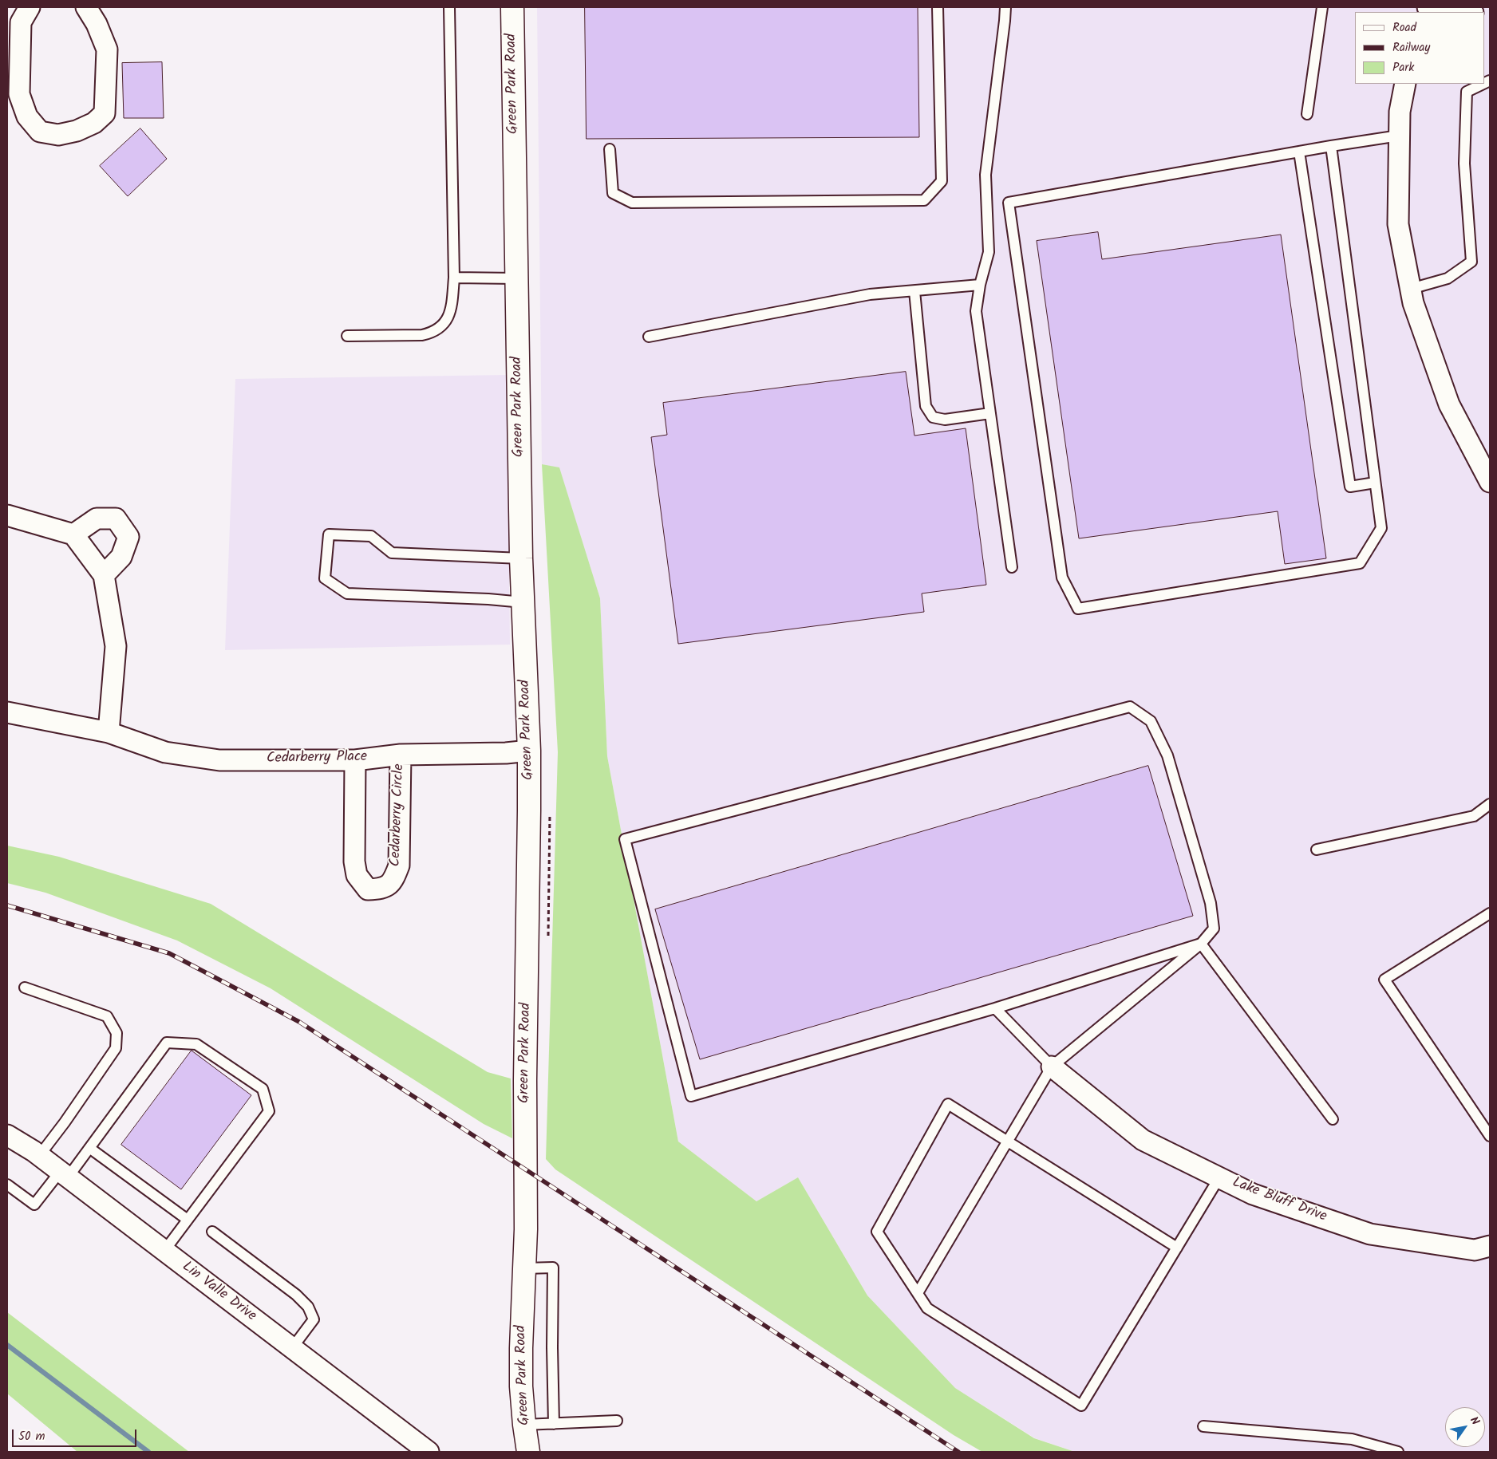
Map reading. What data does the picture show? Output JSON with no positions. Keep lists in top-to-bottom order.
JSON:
{
  "streets": {
    "street": [
      "Green Park Road",
      "Cedarberry Place",
      "Cedarberry Circle",
      "Lake Bluff Drive",
      "Lin Valle Drive"
    ]
  },
  "crossings": [
    ["Green Park Road", "Cedarberry Place"],
    ["Cedarberry Place", "Cedarberry Circle"]
  ],
  "legend": ["Road", "Railway", "Park"],
  "scale_bar": "50 m",
  "north": "top right"
}
